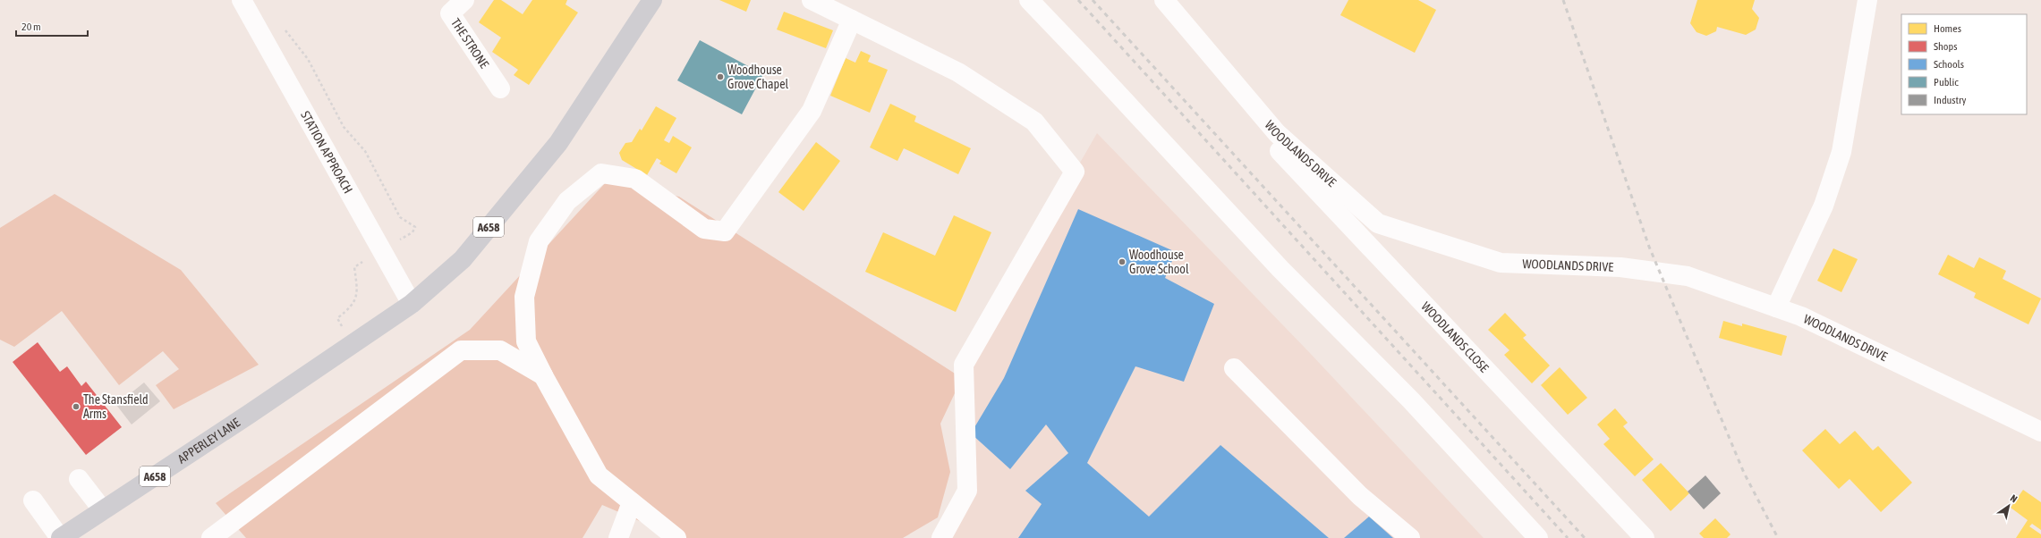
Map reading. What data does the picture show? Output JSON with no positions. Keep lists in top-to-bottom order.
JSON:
{
  "streets": {
    "highway": ["A658", "APPERLEY LANE"],
    "street": [
      "THE STRONE",
      "STATION APPROACH",
      "WOODLANDS DRIVE",
      "WOODLANDS CLOSE"
    ]
  },
  "crossings": [
    ["STATION APPROACH", "A658"],
    ["STATION APPROACH", "APPERLEY LANE"],
    ["WOODLANDS DRIVE", "WOODLANDS CLOSE"],
    ["A658", "APPERLEY LANE"]
  ],
  "places": ["Woodhouse Grove Chapel", "Woodhouse Grove School", "The Stansfield Arms"],
  "legend": [
    "Homes",
    "Shops",
    "Schools",
    "Public",
    "Industry"
  ],
  "scale_bar": "20 m",
  "north": "top right"
}
